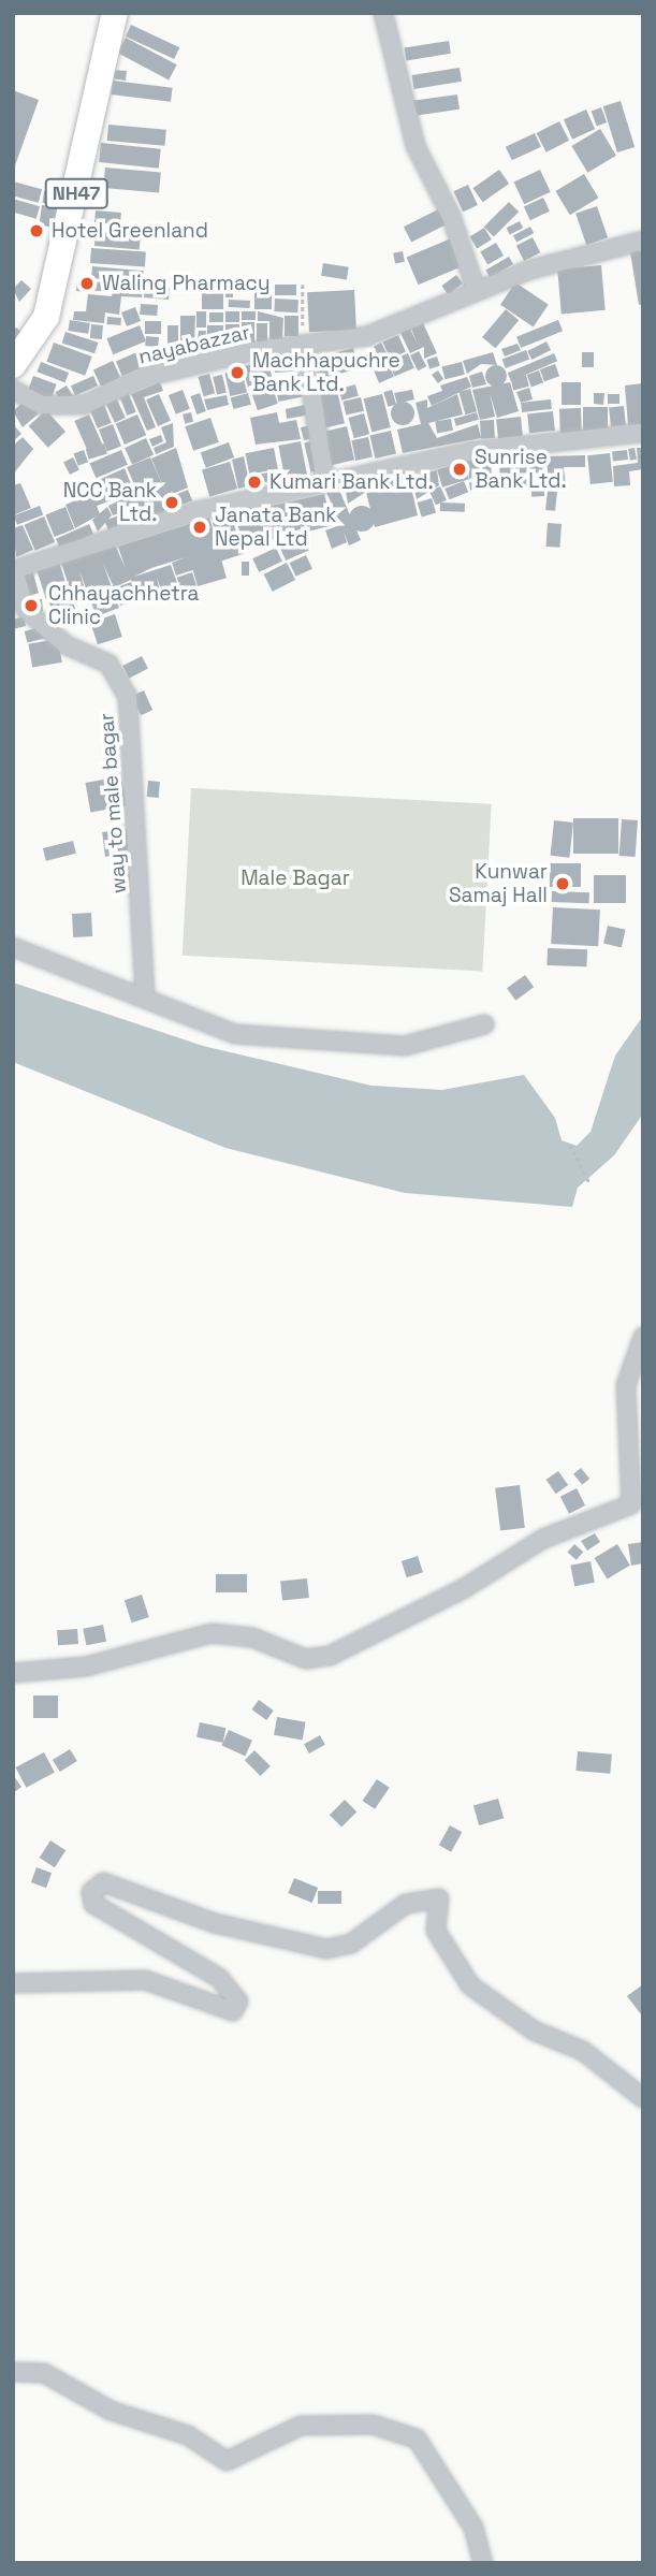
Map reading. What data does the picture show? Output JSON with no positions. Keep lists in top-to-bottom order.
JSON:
{
  "streets": {
    "highway": ["NH47"],
    "street": ["nayabazzar", "way to male bagar"]
  },
  "parks": ["Male Bagar"],
  "places": [
    "Hotel Greenland",
    "Waling Pharmacy",
    "Machhapuchre Bank Ltd.",
    "Sunrise Bank Ltd.",
    "Kumari Bank Ltd.",
    "NCC Bank Ltd.",
    "Janata Bank Nepal Ltd",
    "Chhayachhetra Clinic",
    "Kunwar Samaj Hall"
  ]
}
